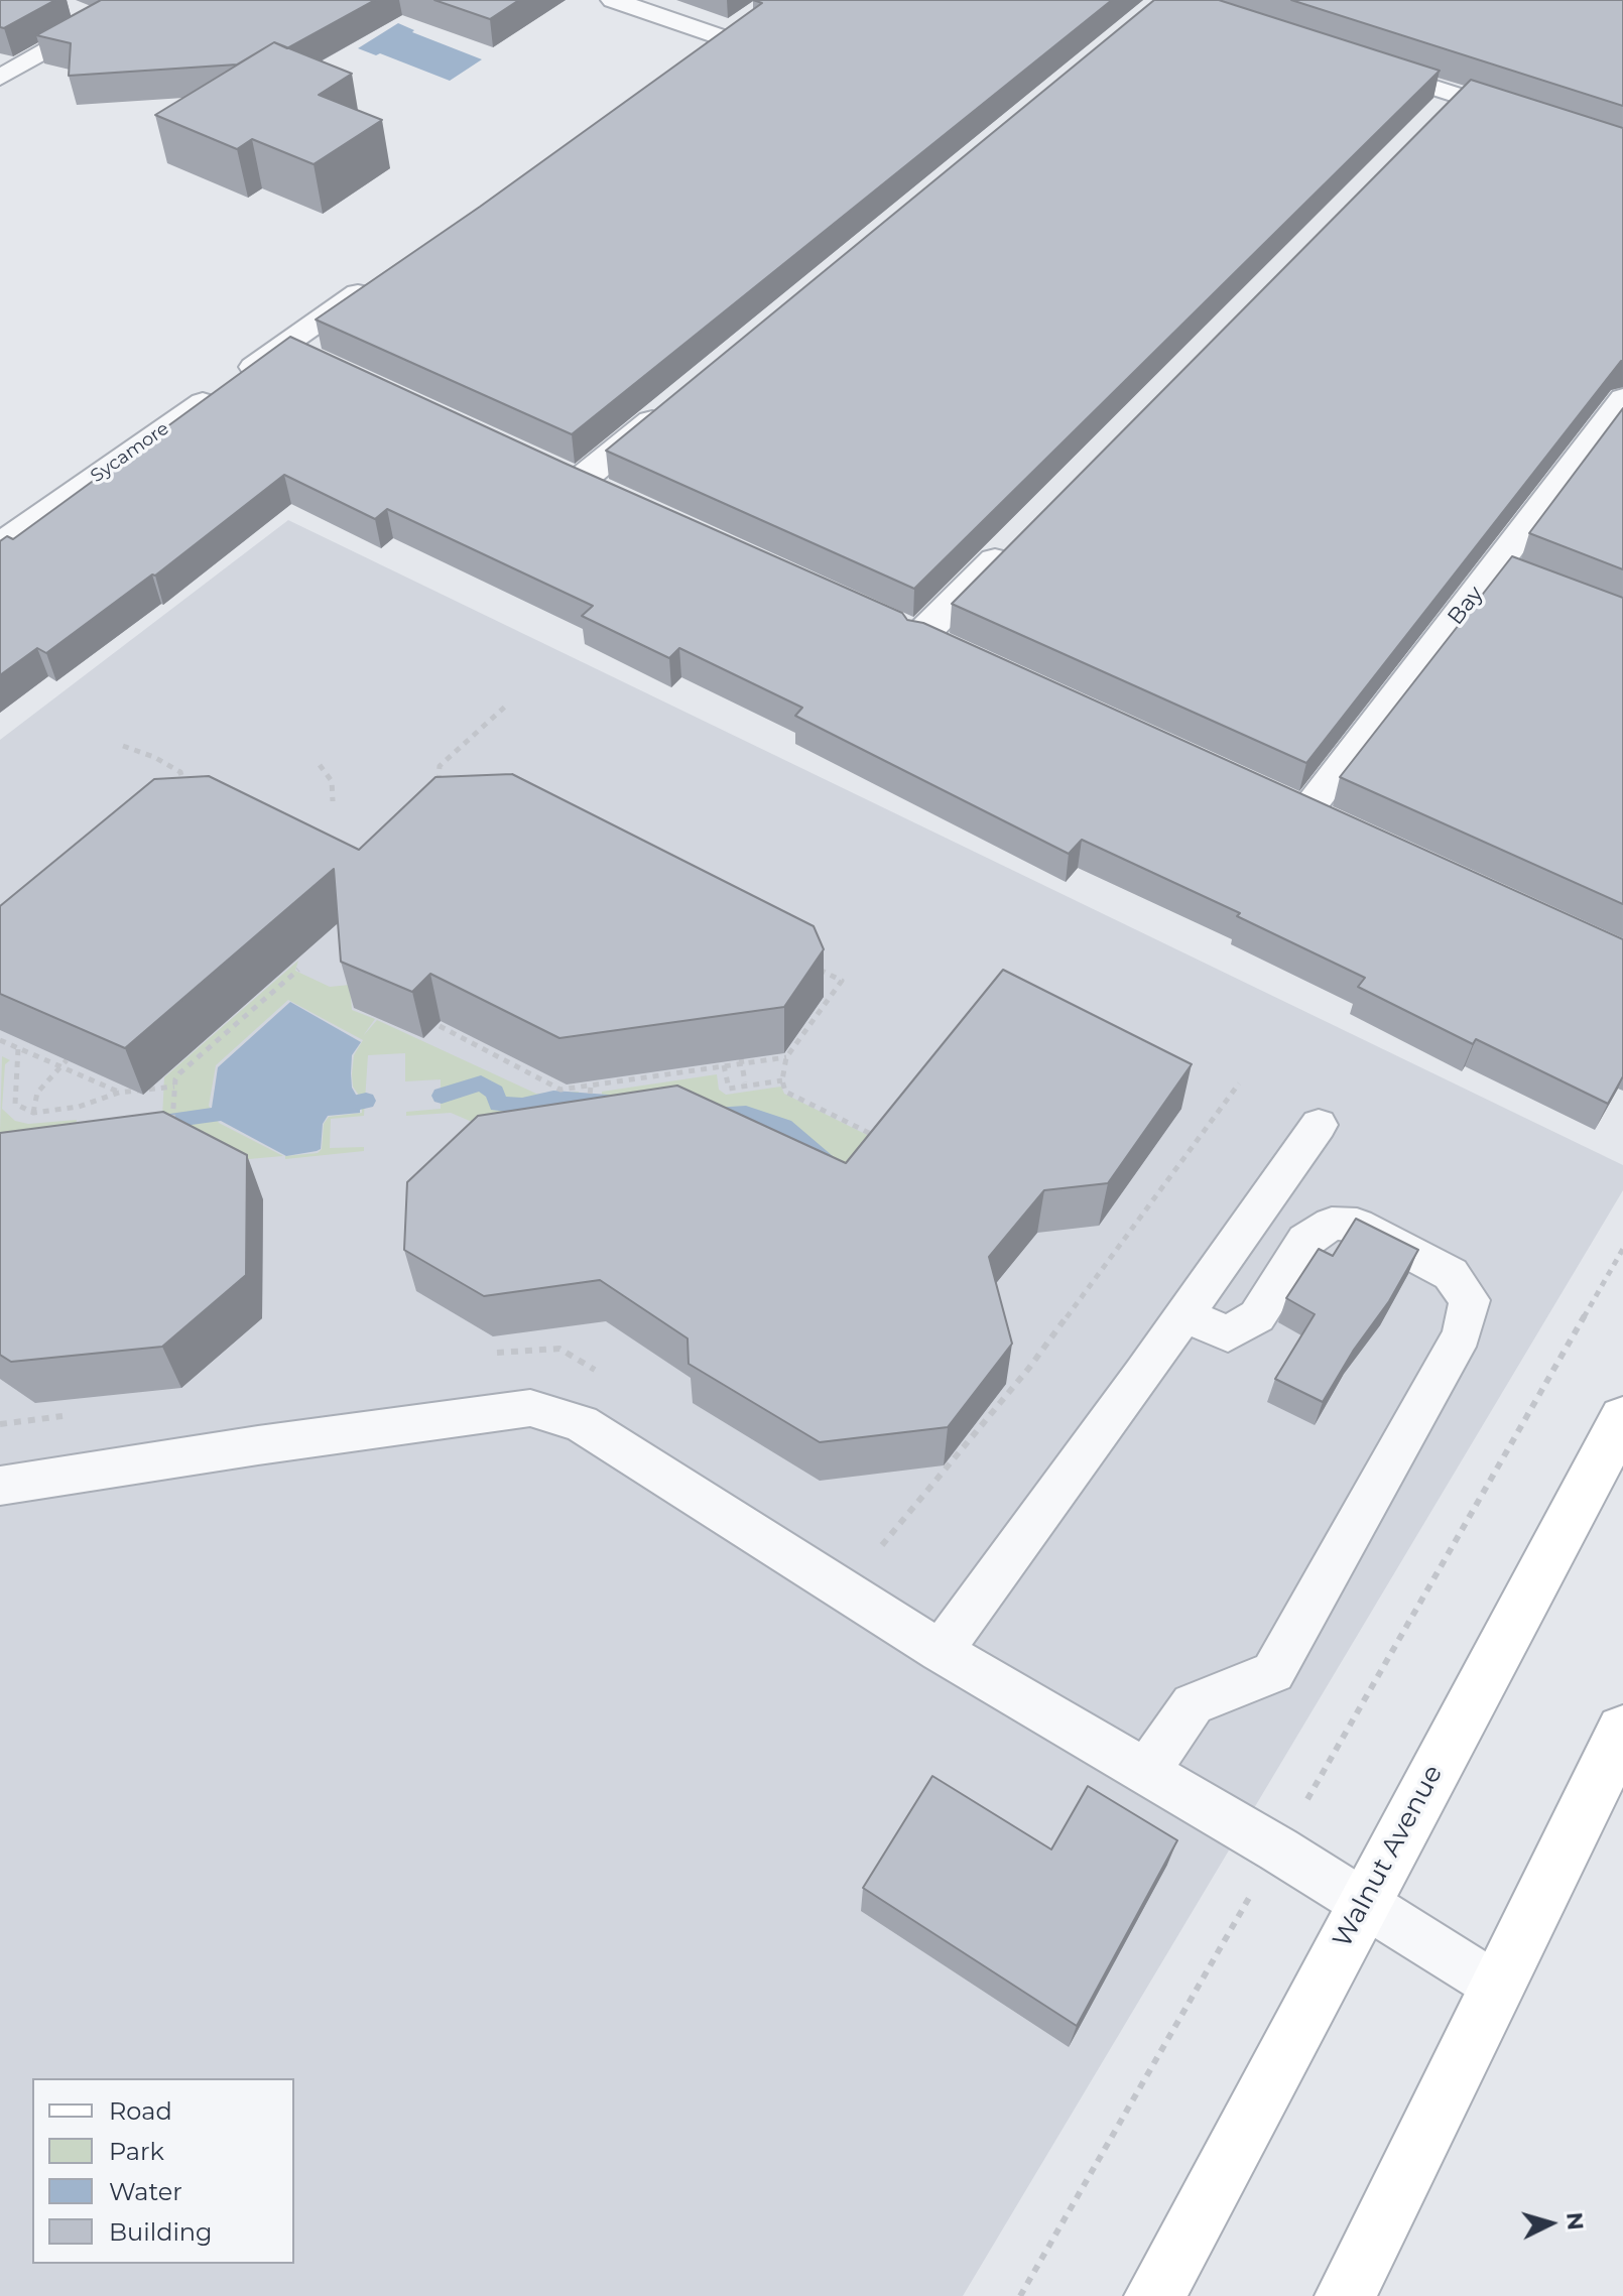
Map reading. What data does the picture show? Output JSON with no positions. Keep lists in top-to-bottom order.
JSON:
{
  "streets": {
    "main road": ["Walnut Avenue"],
    "lane": ["Sycamore", "Bay"]
  },
  "legend": [
    "Road",
    "Park",
    "Water",
    "Building"
  ],
  "north": "right"
}
